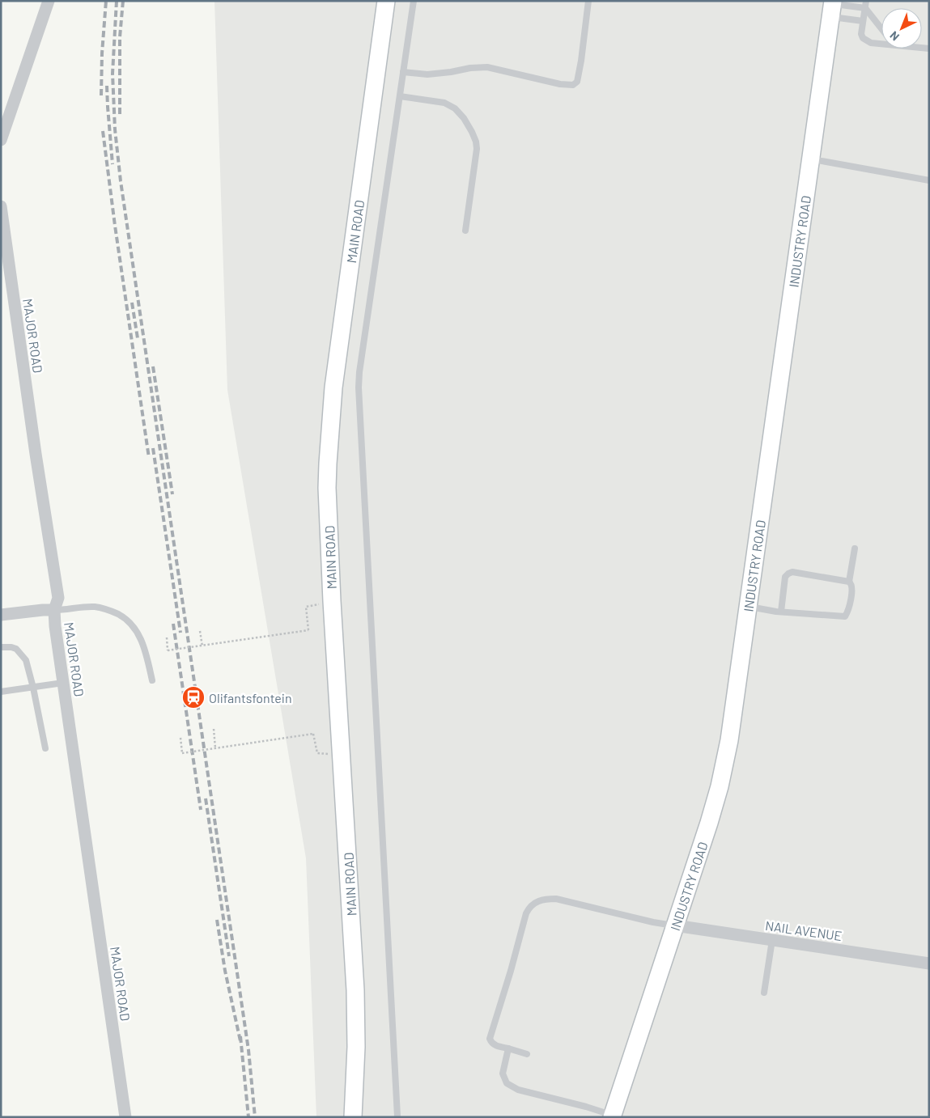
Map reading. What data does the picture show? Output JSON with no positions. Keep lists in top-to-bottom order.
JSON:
{
  "streets": {
    "street": [
      "MAIN ROAD",
      "INDUSTRY ROAD",
      "MAJOR ROAD",
      "NAIL AVENUE"
    ]
  },
  "crossings": [
    ["INDUSTRY ROAD", "NAIL AVENUE"]
  ],
  "places": {
    "station": ["Olifantsfontein"]
  },
  "north": "bottom left"
}
